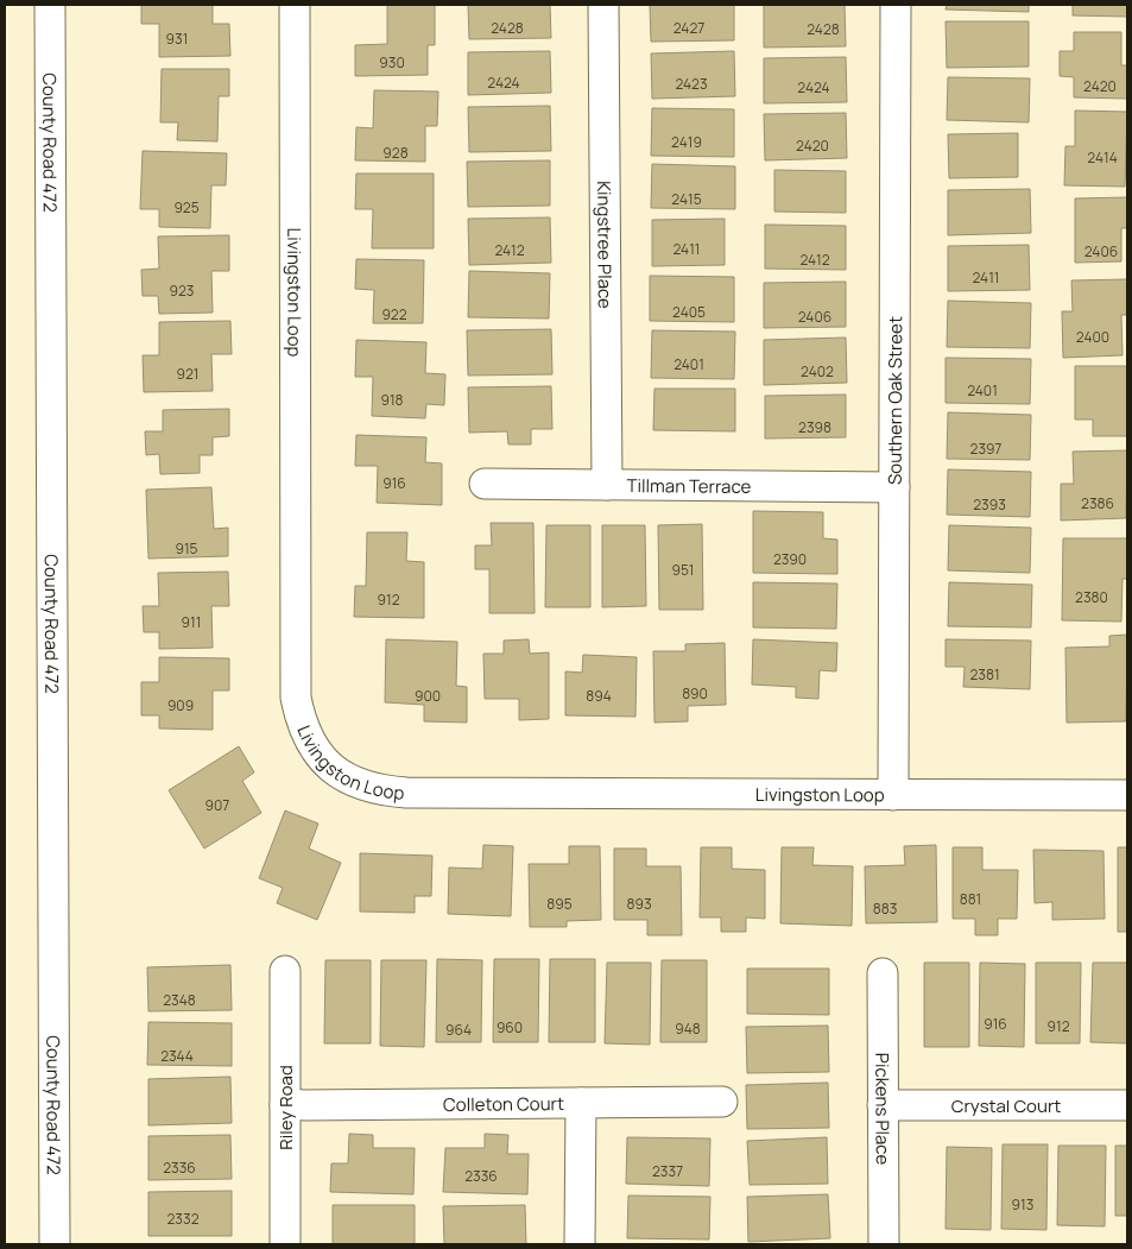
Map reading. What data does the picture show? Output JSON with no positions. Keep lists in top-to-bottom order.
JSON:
{
  "streets": {
    "street": [
      "County Road 472",
      "Kingstree Place",
      "Livingston Loop",
      "Southern Oak Street",
      "Tillman Terrace",
      "Colleton Court",
      "Crystal Court",
      "Riley Road",
      "Pickens Place"
    ]
  },
  "crossings": [
    ["Kingstree Place", "Tillman Terrace"],
    ["Livingston Loop", "Southern Oak Street"],
    ["Southern Oak Street", "Tillman Terrace"],
    ["Colleton Court", "Riley Road"],
    ["Crystal Court", "Pickens Place"]
  ],
  "house_numbers": [
    "2428",
    "2427",
    "2428",
    "931",
    "930",
    "2424",
    "2423",
    "2420",
    "2424",
    "2419",
    "2420",
    "928",
    "2414",
    "2415",
    "925",
    "2411",
    "2412",
    "2406",
    "2412",
    "2411",
    "923",
    "2405",
    "922",
    "2406",
    "2400",
    "2401",
    "2402",
    "921",
    "2401",
    "918",
    "2398",
    "2397",
    "916",
    "2386",
    "2393",
    "915",
    "2390",
    "951",
    "2380",
    "912",
    "911",
    "2381",
    "890",
    "900",
    "894",
    "909",
    "907",
    "881",
    "895",
    "893",
    "883",
    "2348",
    "916",
    "912",
    "960",
    "948",
    "964",
    "2344",
    "2336",
    "2337",
    "2336",
    "913",
    "2332"
  ]
}
